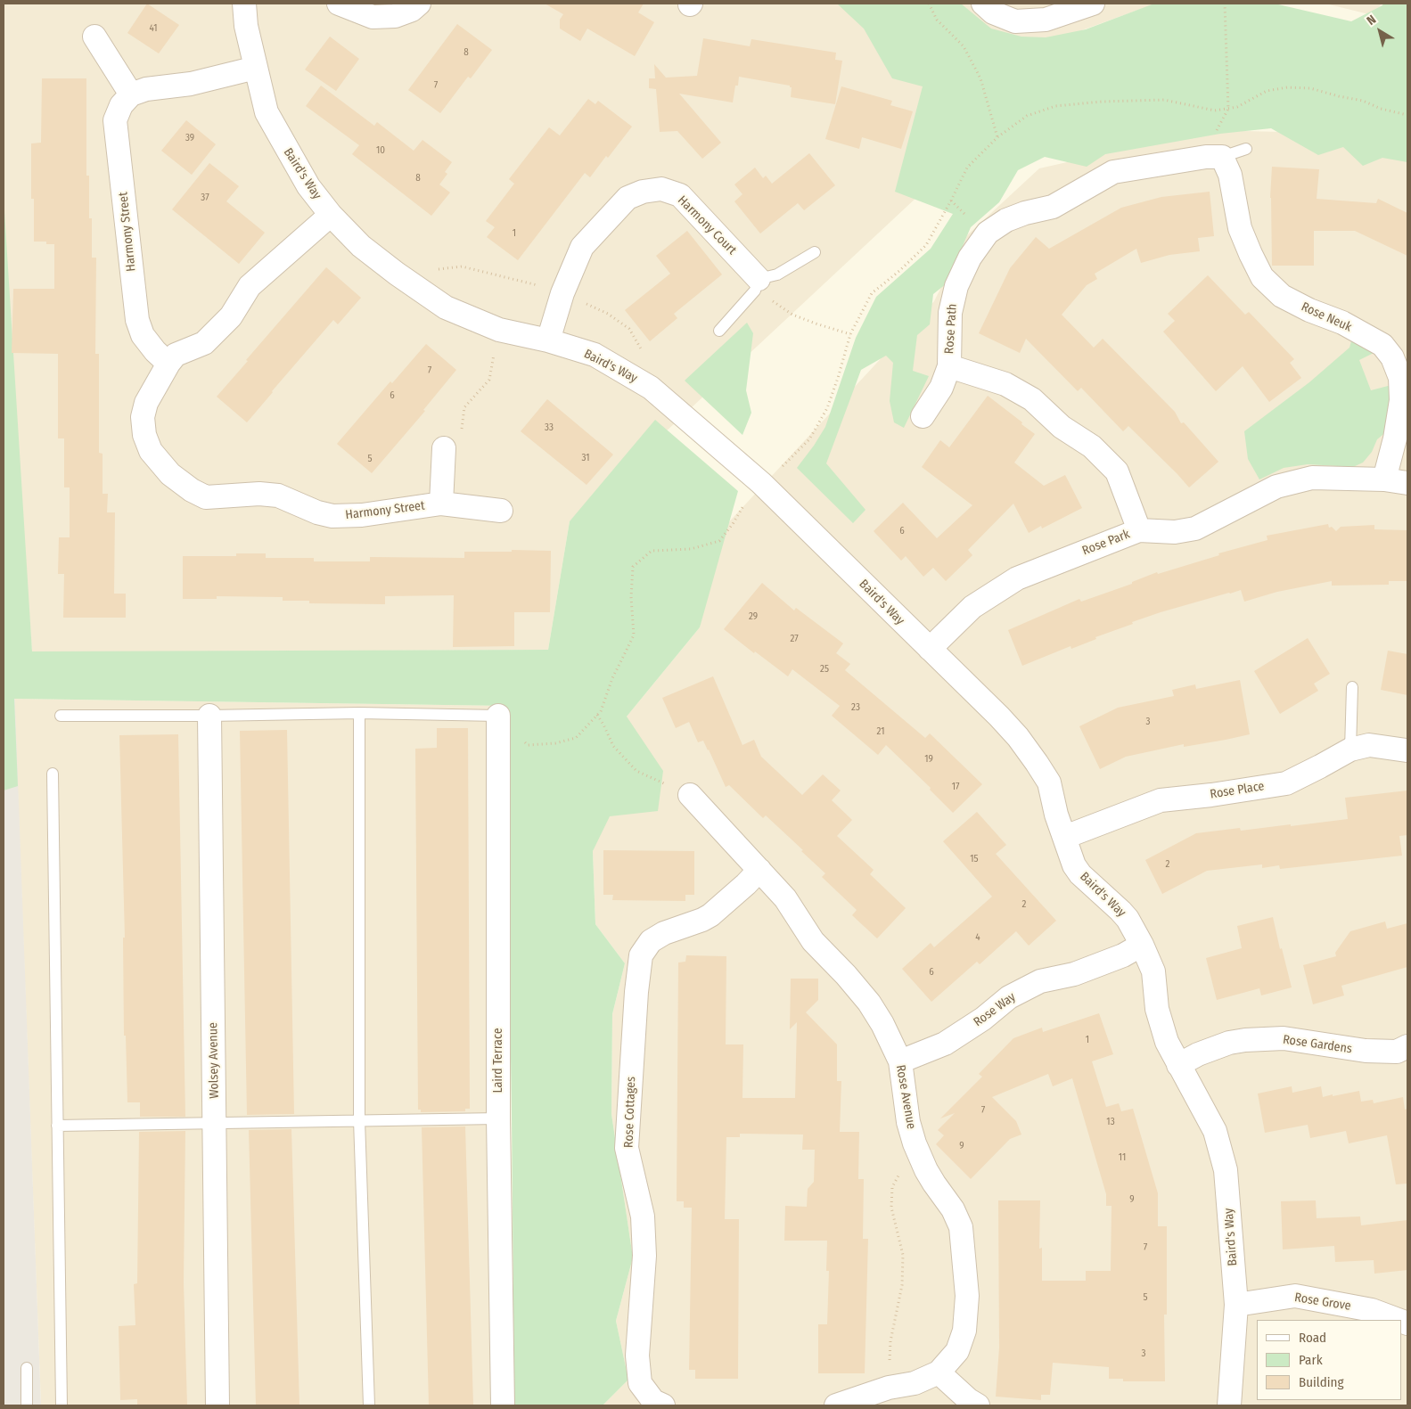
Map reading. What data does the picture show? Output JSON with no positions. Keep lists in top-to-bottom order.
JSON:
{
  "streets": {
    "street": [
      "Baird's Way",
      "Harmony Court",
      "Harmony Street",
      "Rose Neuk",
      "Rose Path",
      "Rose Park",
      "Rose Place",
      "Rose Way",
      "Rose Gardens",
      "Wolsey Avenue",
      "Laird Terrace",
      "Rose Avenue",
      "Rose Cottages",
      "Rose Grove"
    ]
  },
  "crossings": [
    ["Baird's Way", "Harmony Court"],
    ["Baird's Way", "Harmony Street"],
    ["Baird's Way", "Rose Park"],
    ["Baird's Way", "Rose Place"],
    ["Baird's Way", "Rose Way"],
    ["Baird's Way", "Rose Gardens"],
    ["Baird's Way", "Rose Grove"],
    ["Rose Neuk", "Rose Path"],
    ["Rose Neuk", "Rose Park"],
    ["Rose Path", "Rose Park"],
    ["Rose Way", "Rose Avenue"],
    ["Rose Avenue", "Rose Cottages"]
  ],
  "house_numbers": [
    "41",
    "8",
    "7",
    "39",
    "10",
    "8",
    "37",
    "1",
    "7",
    "6",
    "33",
    "31",
    "5",
    "6",
    "29",
    "27",
    "25",
    "23",
    "3",
    "21",
    "19",
    "17",
    "15",
    "2",
    "2",
    "4",
    "6",
    "1",
    "7",
    "13",
    "9",
    "11",
    "9",
    "7",
    "5",
    "3"
  ],
  "legend": ["Road", "Park", "Building"],
  "north": "top left"
}
